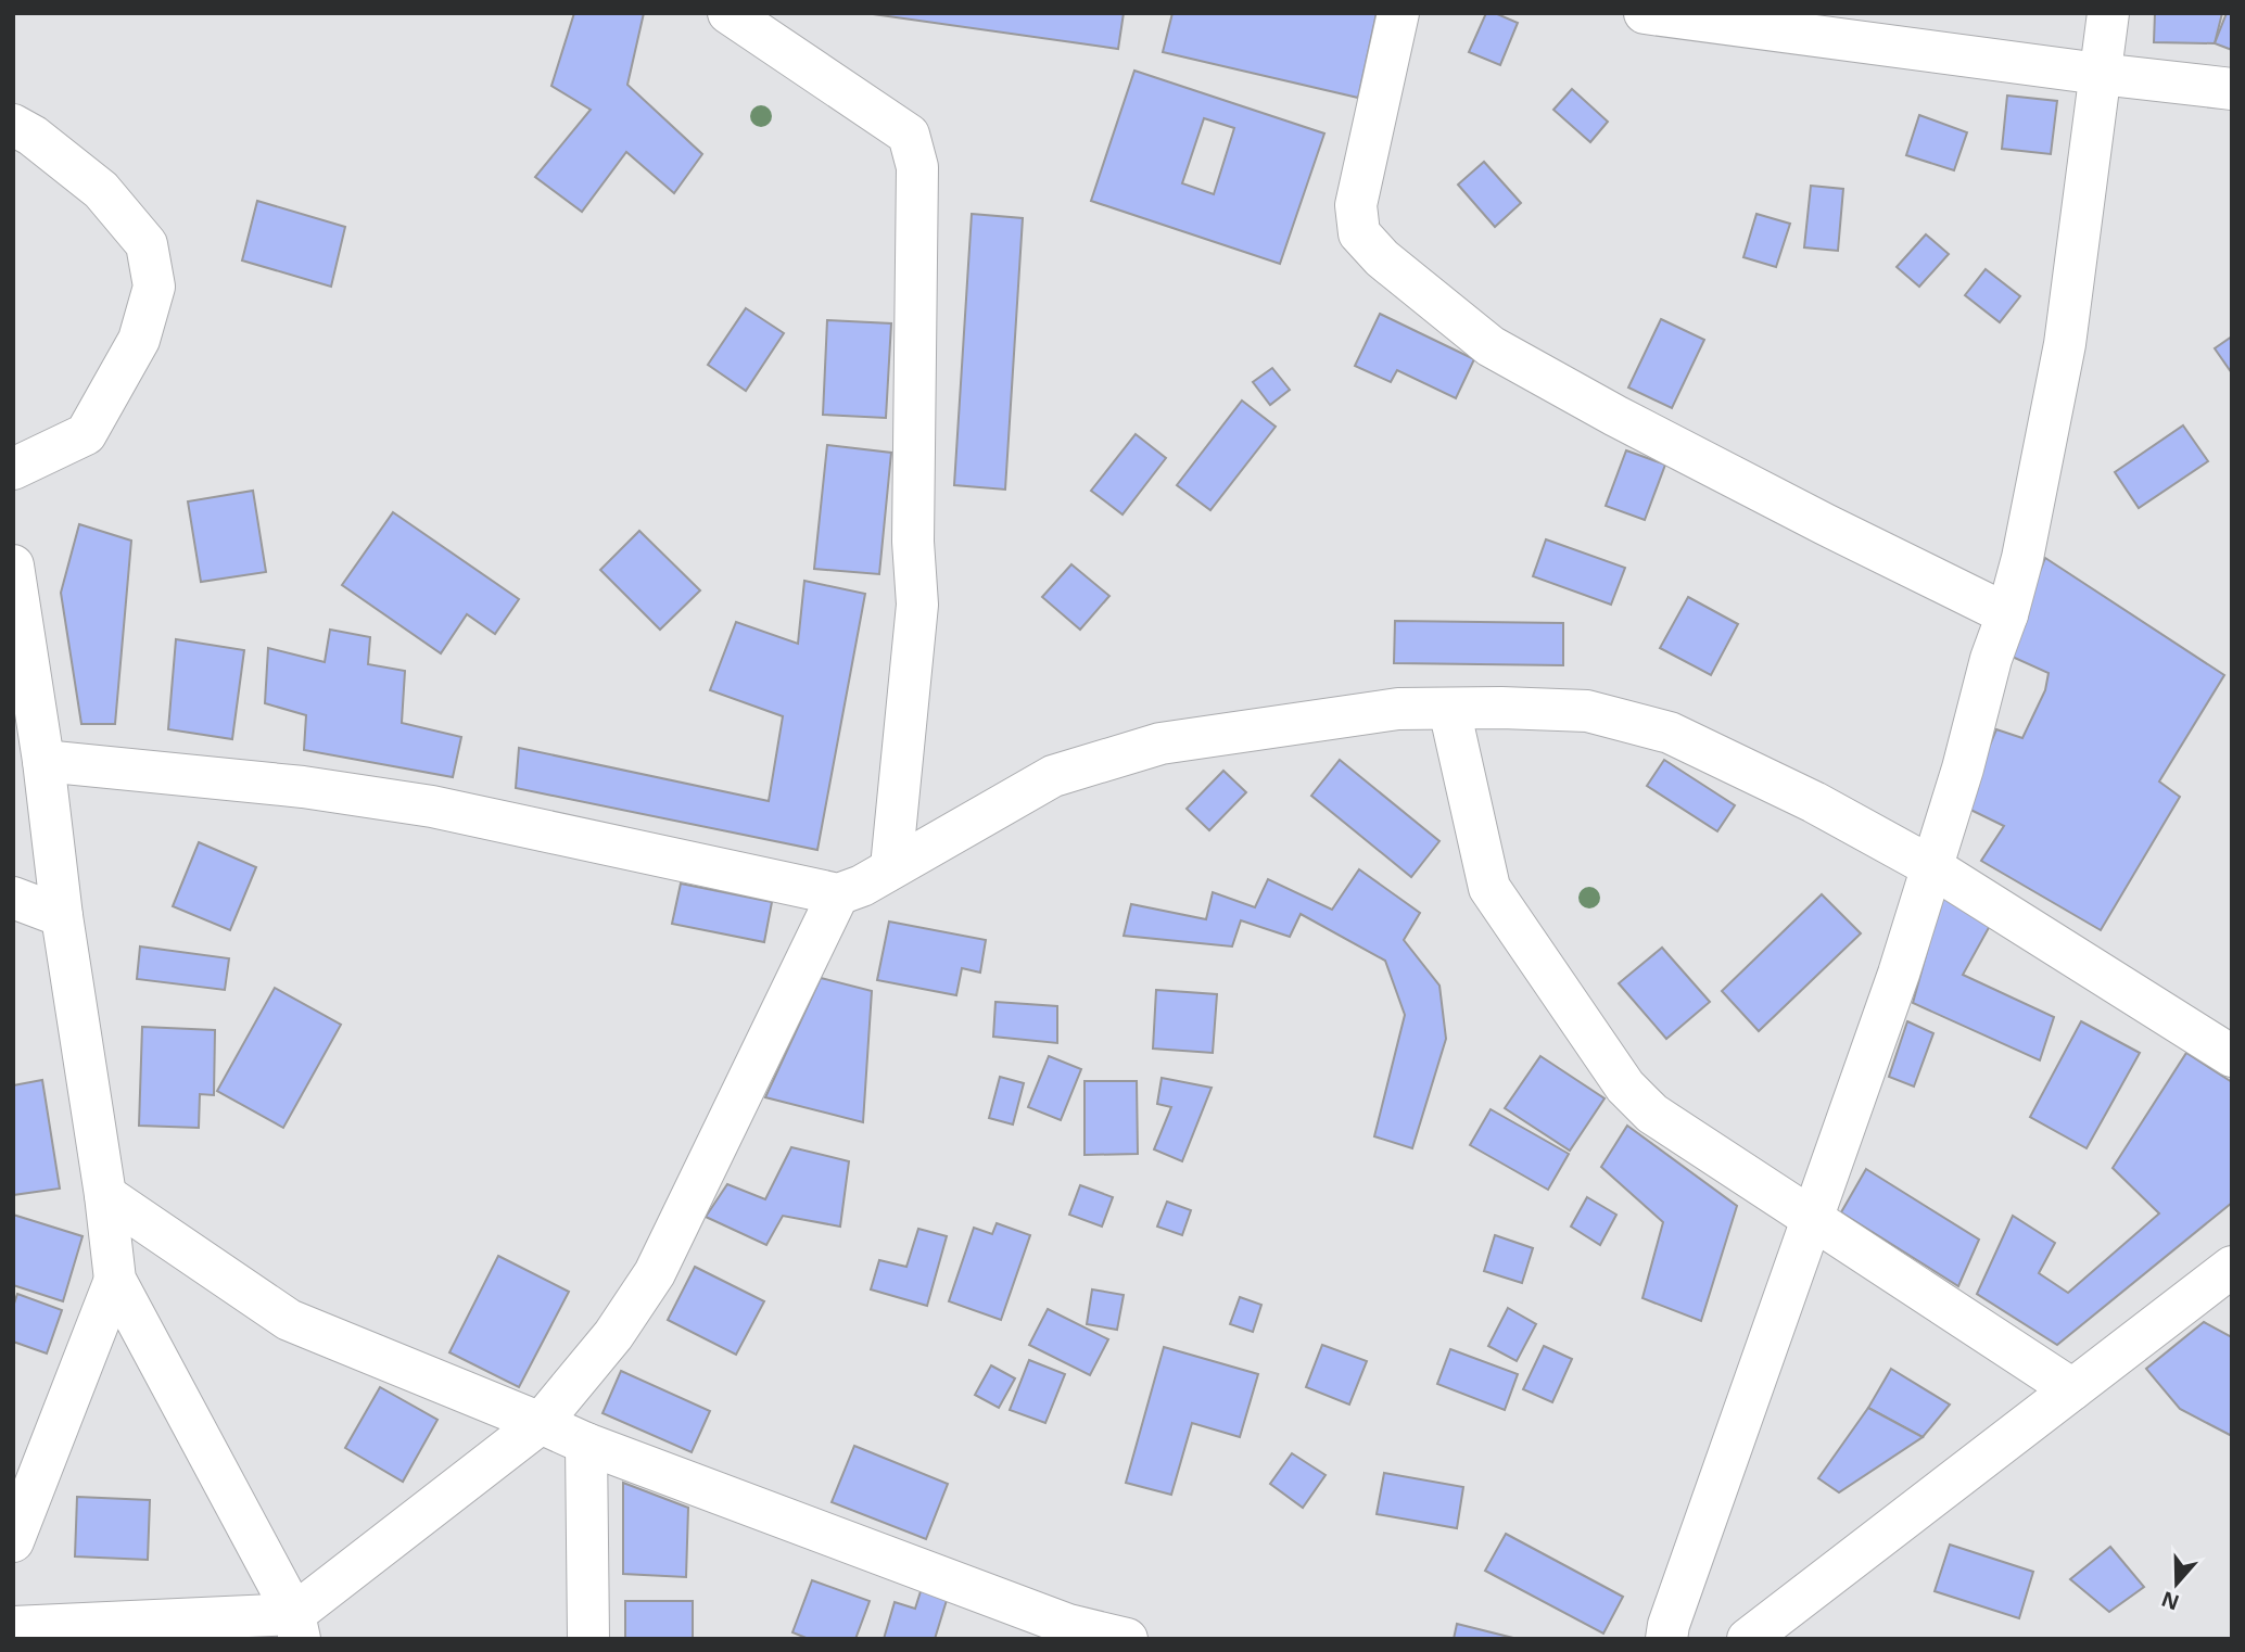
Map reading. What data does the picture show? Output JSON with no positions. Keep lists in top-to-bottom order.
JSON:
{
  "north": "bottom"
}
